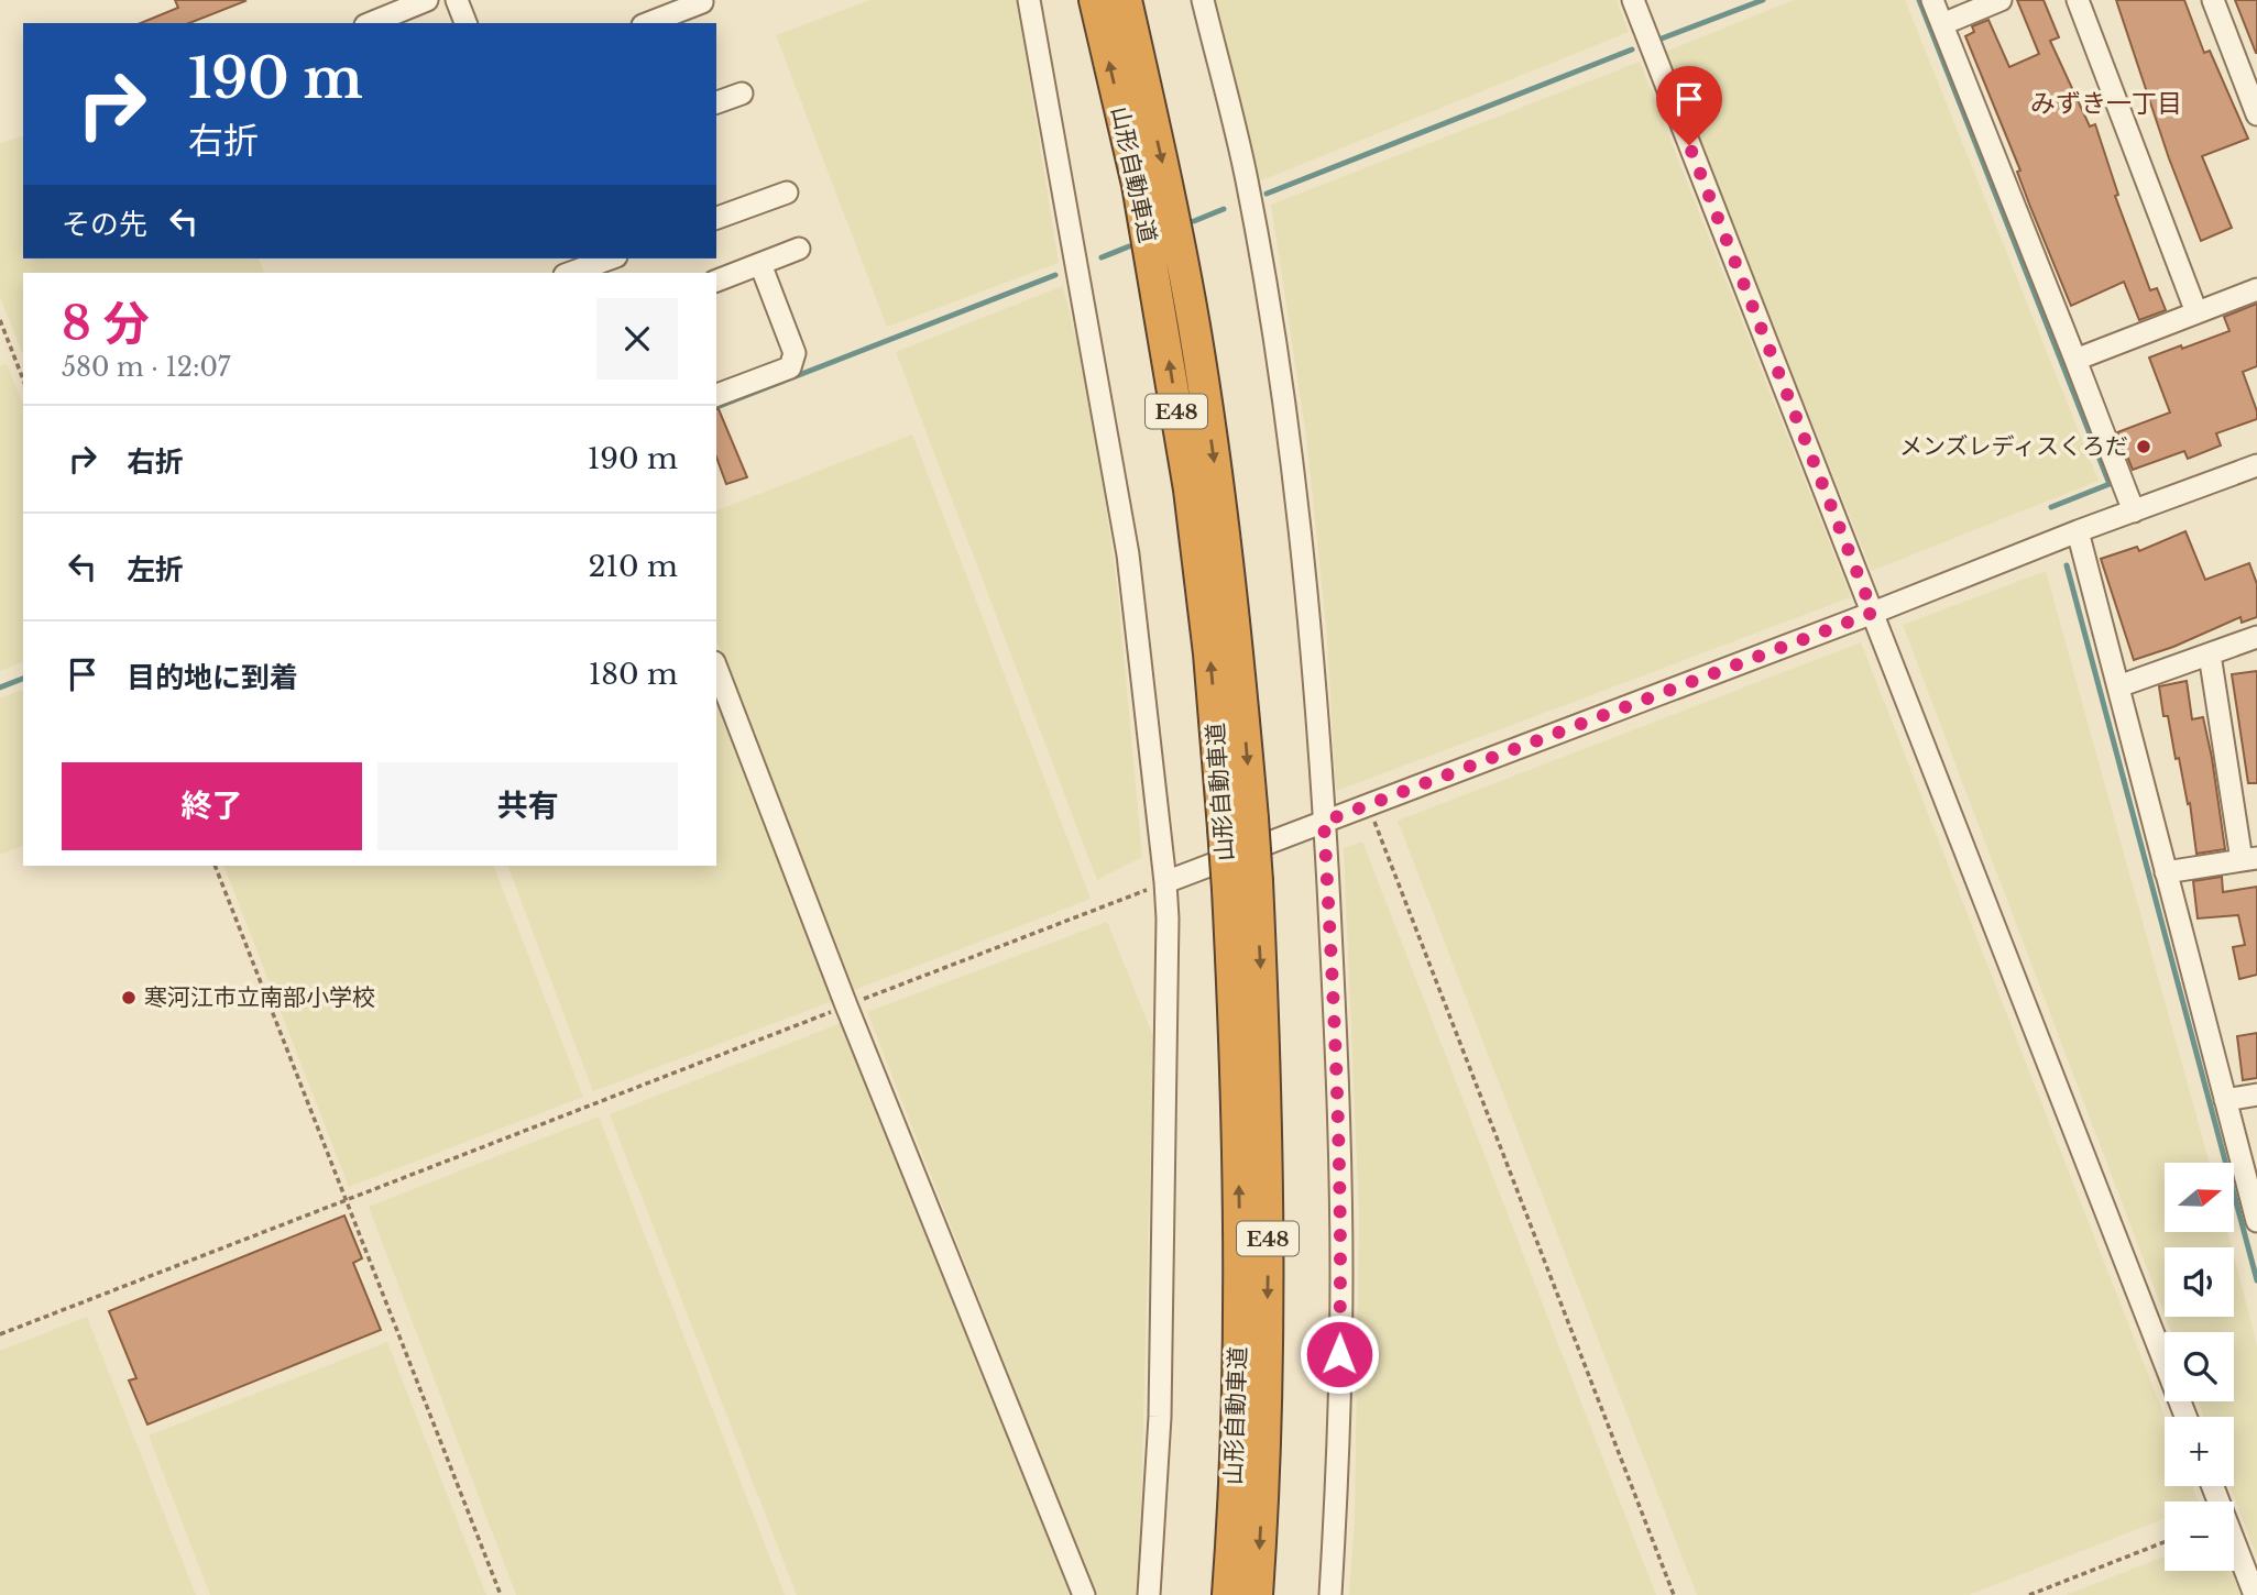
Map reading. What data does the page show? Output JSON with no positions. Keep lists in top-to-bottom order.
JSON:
{
  "streets": {
    "highway": ["山形自動車道", "E48"]
  },
  "districts": ["みずき一丁目"],
  "places": ["メンズレディスくろだ", "寒河江市立南部小学校"],
  "north": "right",
  "page": {
    "turn": ["190 m", "右折"],
    "then": "その先",
    "heading": ["8 分", "580 m · 12:07"],
    "list": [
      {
        "name": "右折",
        "value": "190 m"
      },
      {
        "name": "左折",
        "value": "210 m"
      },
      {
        "name": "目的地に到着",
        "value": "180 m"
      }
    ],
    "buttons": ["終了", "共有"],
    "map_buttons": ["+", "−"]
  }
}
